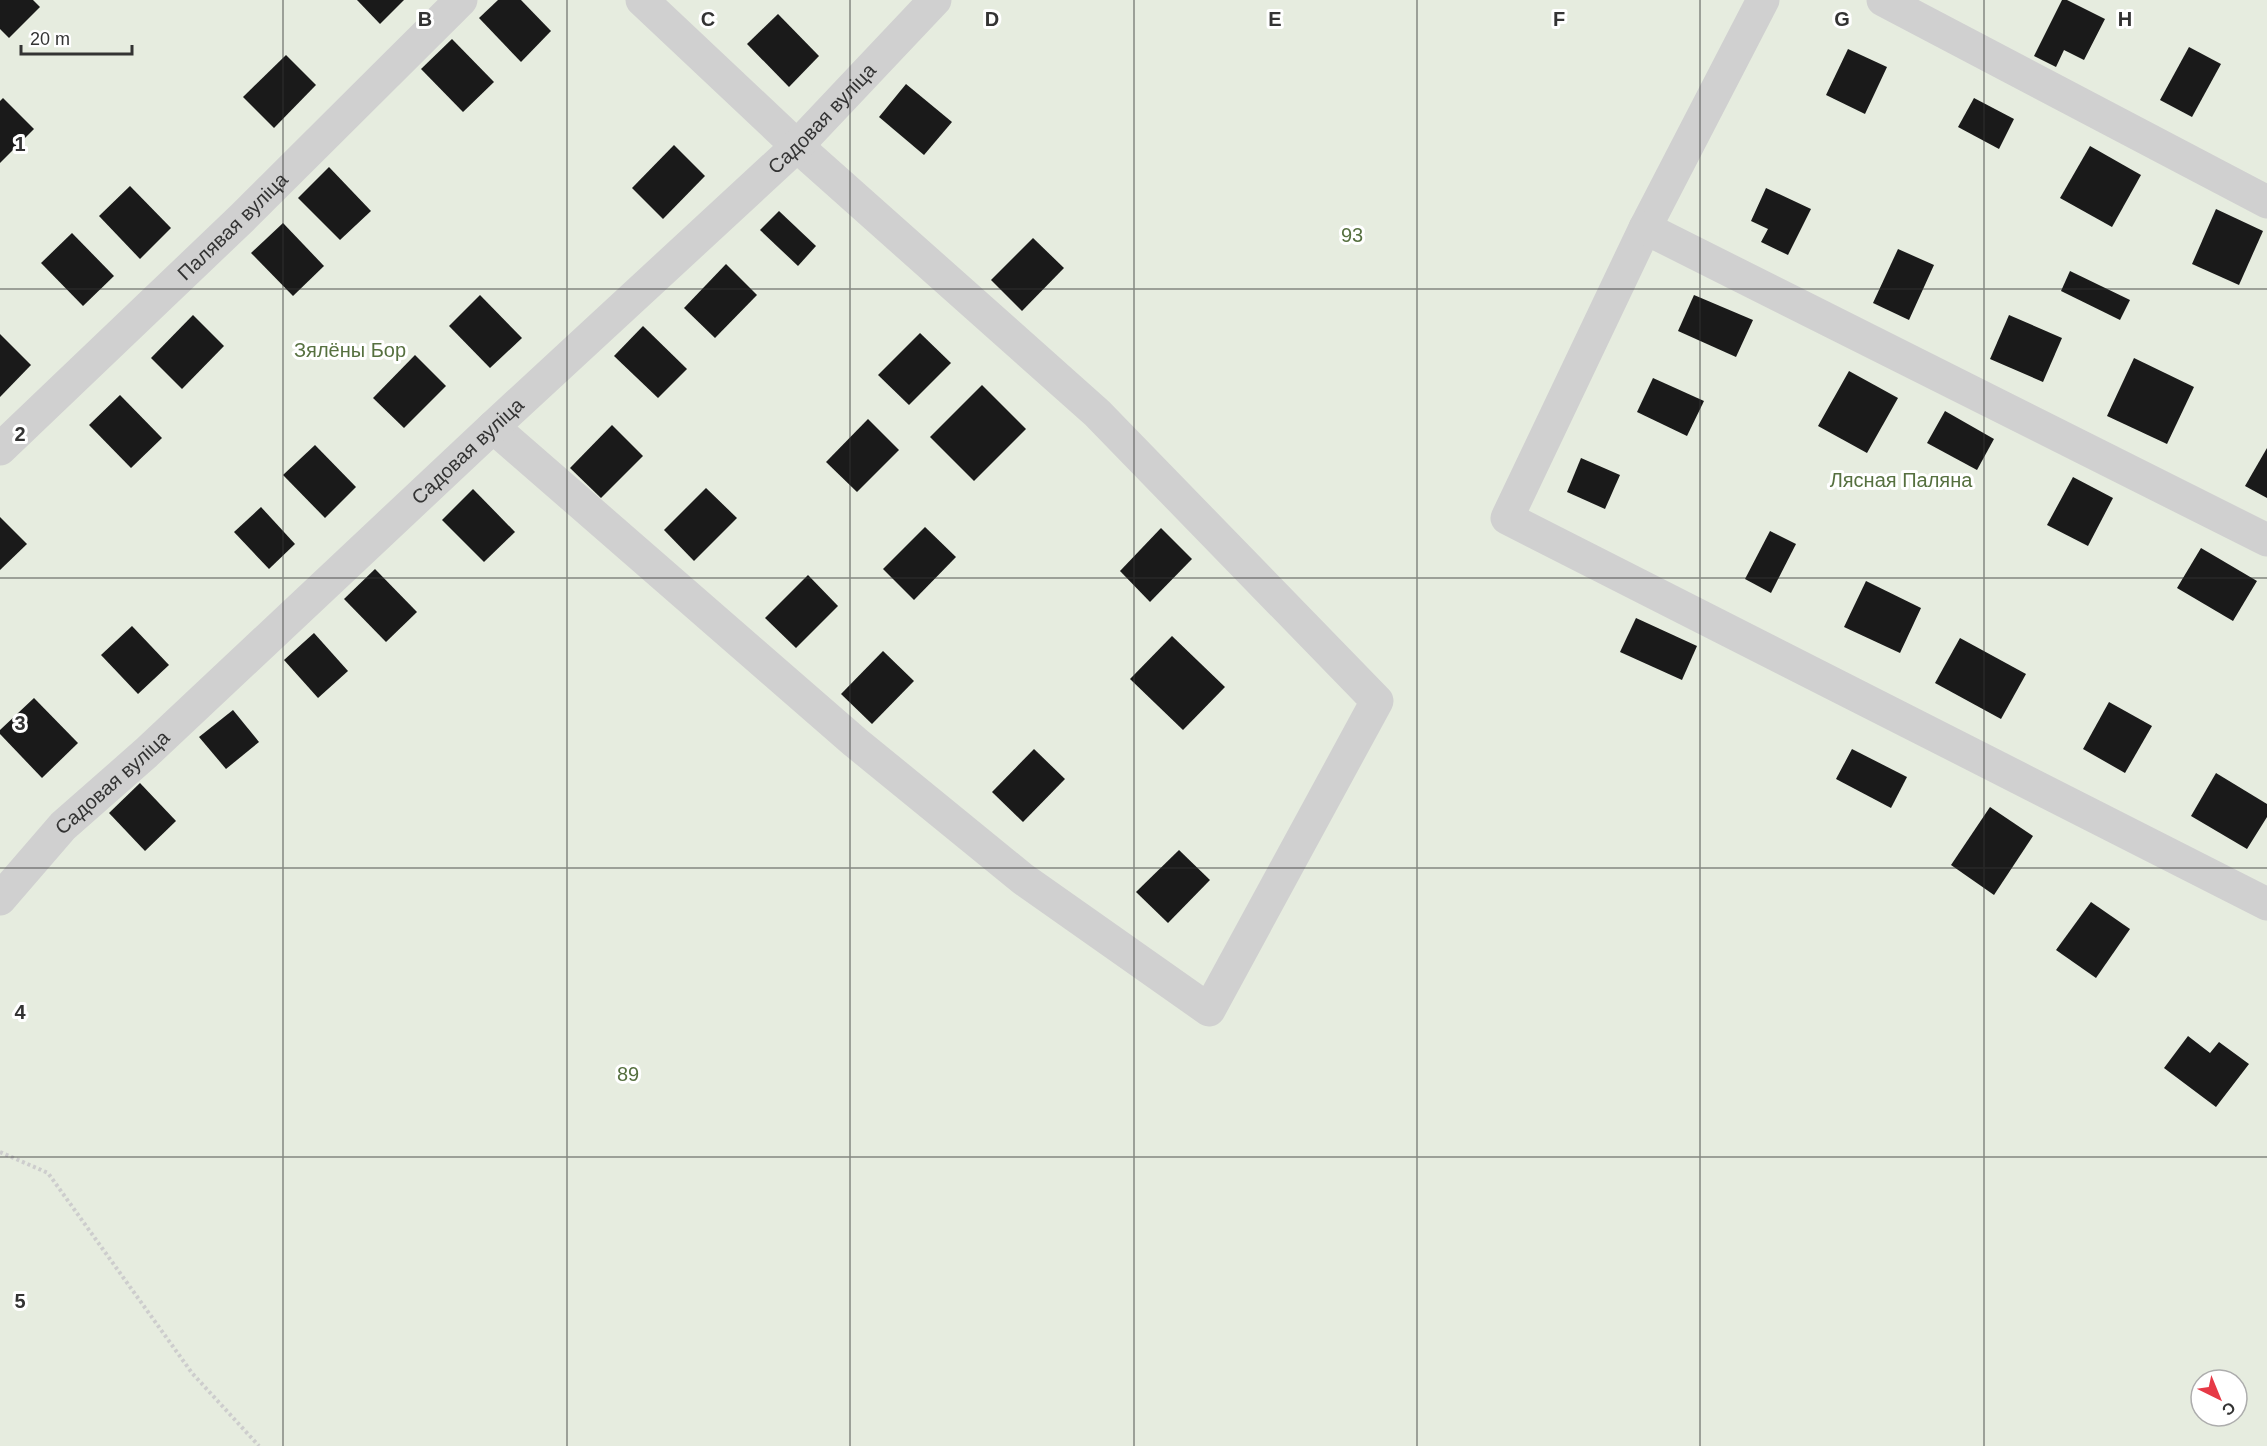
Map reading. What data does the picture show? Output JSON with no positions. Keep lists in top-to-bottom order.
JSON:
{
  "streets": {
    "street": ["Садовая вуліца", "Палявая вуліца"]
  },
  "parks": [
    "93",
    "Зялёны Бор",
    "Лясная Паляна",
    "89"
  ],
  "scale_bar": "20 m",
  "north": "bottom right",
  "grid": {
    "columns": [
      "B",
      "C",
      "D",
      "E",
      "F",
      "G",
      "H"
    ],
    "rows": [
      "1",
      "2",
      "3",
      "4",
      "5"
    ]
  }
}
